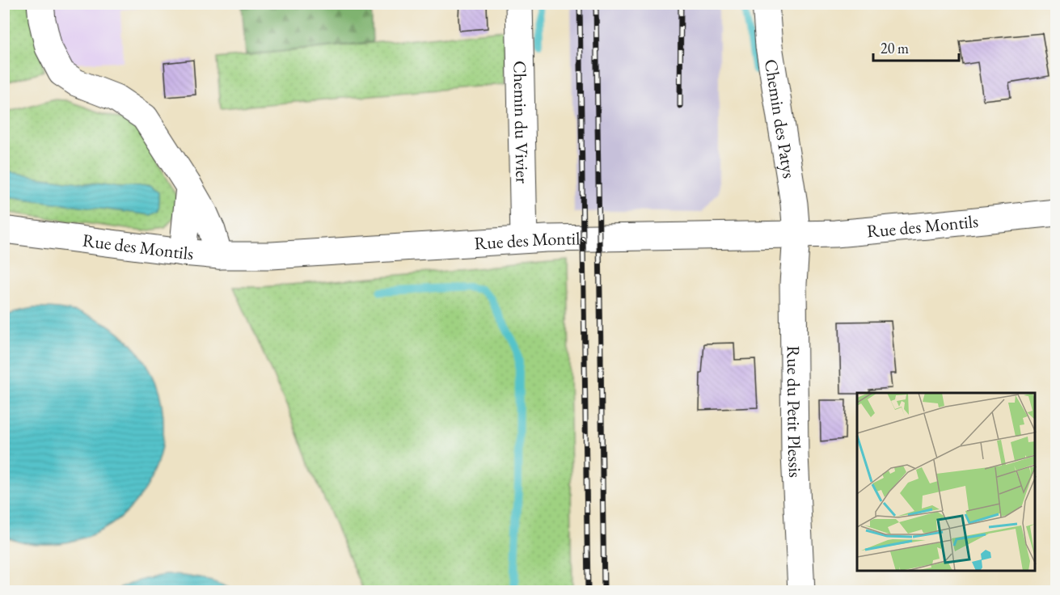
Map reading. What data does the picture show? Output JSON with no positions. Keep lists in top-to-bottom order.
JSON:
{
  "streets": {
    "street": [
      "Chemin des Patys",
      "Chemin du Vivier",
      "Rue des Montils",
      "Rue du Petit Plessis"
    ]
  },
  "crossings": [
    ["Chemin des Patys", "Rue des Montils"],
    ["Chemin des Patys", "Rue du Petit Plessis"],
    ["Chemin du Vivier", "Rue des Montils"],
    ["Rue des Montils", "Rue du Petit Plessis"]
  ],
  "scale_bar": "20 m"
}
